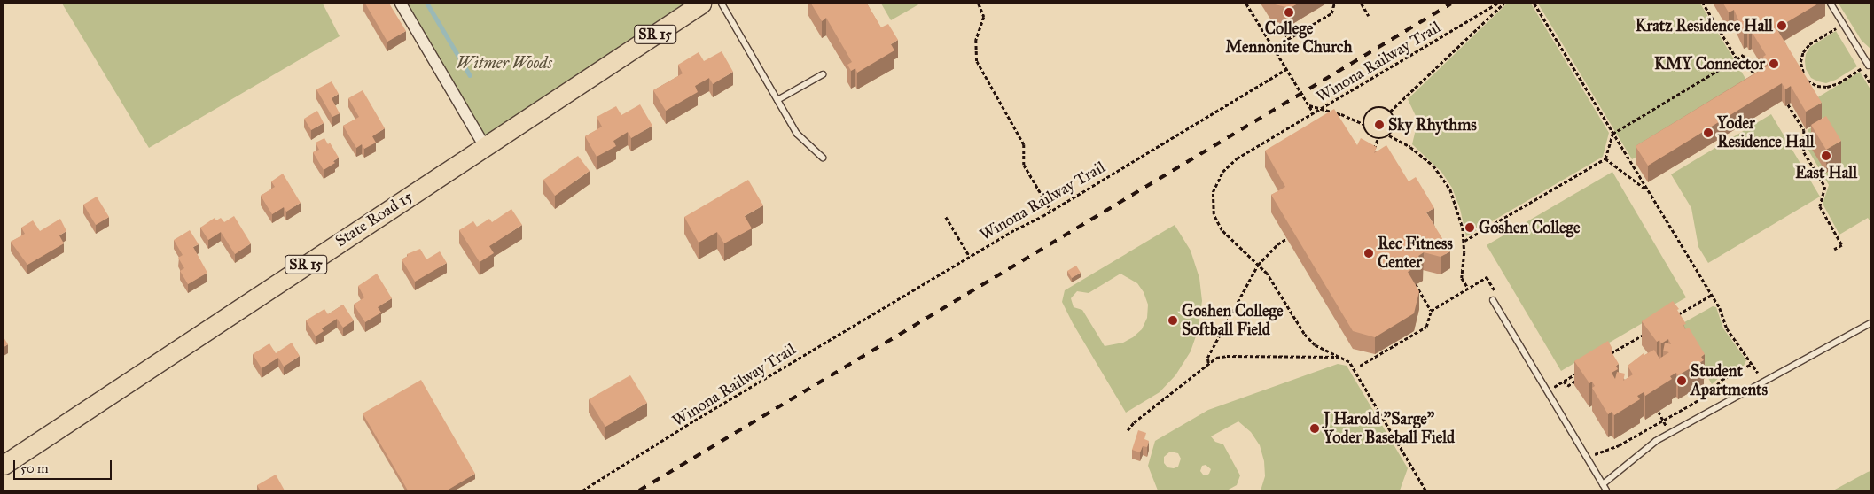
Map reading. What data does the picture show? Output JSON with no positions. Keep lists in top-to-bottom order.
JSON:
{
  "streets": {
    "main road": ["SR 15", "State Road 15"],
    "path": ["Winona Railway Trail"]
  },
  "parks": ["Witmer Woods"],
  "places": [
    "College Mennonite Church",
    "Kratz Residence Hall",
    "KMY Connector",
    "Sky Rhythms",
    "Yoder Residence Hall",
    "East Hall",
    "Goshen College",
    "Rec Fitness Center",
    "Goshen College Softball Field",
    "Student Apartments",
    "J Harold \"Sarge\" Yoder Baseball Field"
  ],
  "scale_bar": "50 m"
}
